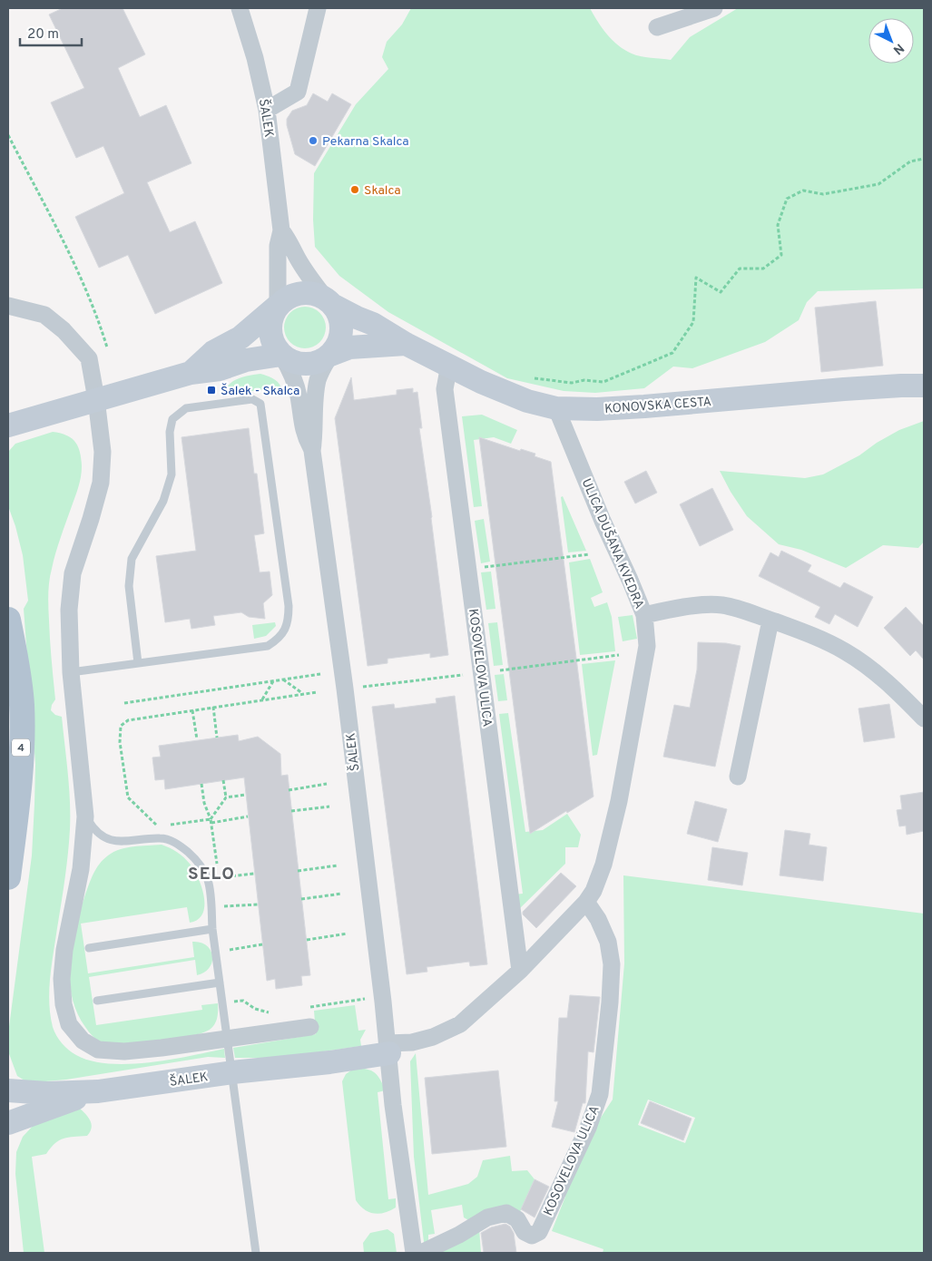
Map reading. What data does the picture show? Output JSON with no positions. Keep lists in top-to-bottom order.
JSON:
{
  "streets": {
    "main road": ["4"],
    "street": [
      "ŠALEK",
      "KONOVSKA CESTA",
      "ULICA DUŠANA KVEDRA",
      "KOSOVELOVA ULICA"
    ]
  },
  "crossings": [
    ["KONOVSKA CESTA", "ULICA DUŠANA KVEDRA"],
    ["KONOVSKA CESTA", "KOSOVELOVA ULICA"]
  ],
  "districts": ["SELO"],
  "places": {
    "other": ["Pekarna Skalca", "Skalca"],
    "transit": ["Šalek - Skalca"]
  },
  "scale_bar": "20 m",
  "north": "bottom right"
}
